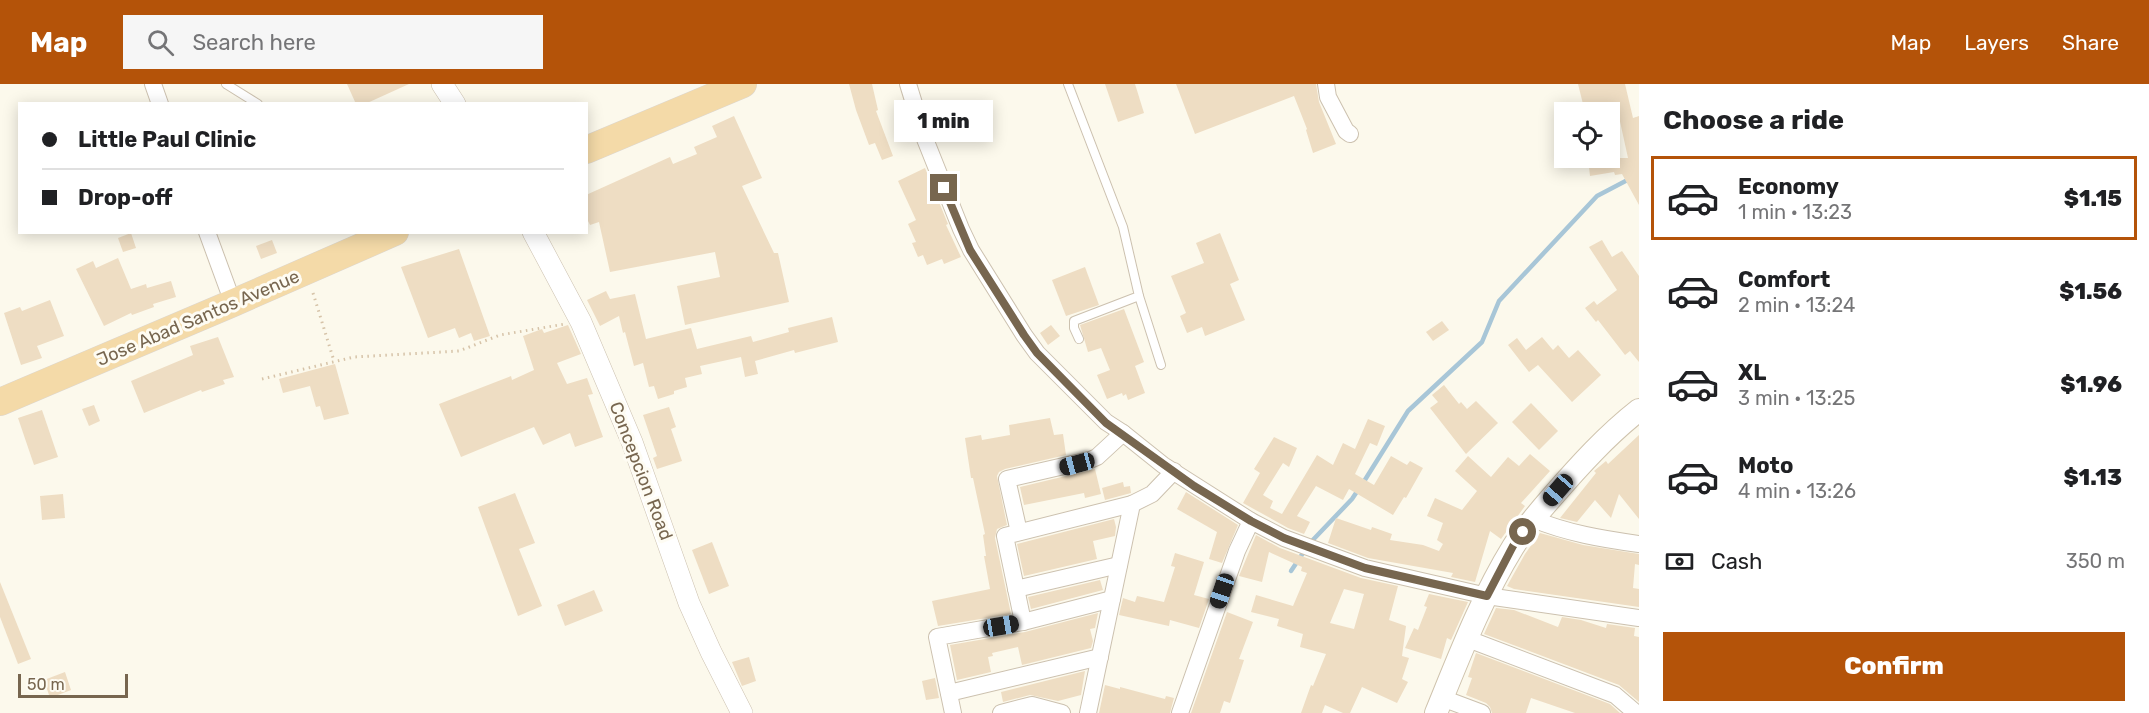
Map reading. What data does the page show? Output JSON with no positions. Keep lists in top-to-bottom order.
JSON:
{
  "streets": {
    "highway": ["Jose Abad Santos Avenue"],
    "street": ["Concepcion Road"]
  },
  "scale_bar": "50 m",
  "page": {
    "header": "Map",
    "search": "Search here",
    "nav": ["Map", "Layers", "Share"],
    "heading": "Choose a ride",
    "bubble": "1 min",
    "banner": ["Little Paul Clinic", "Drop-off"],
    "list": [
      {
        "name": "Economy",
        "note": "1 min · 13:23",
        "value": "$1.15"
      },
      {
        "name": "Comfort",
        "note": "2 min · 13:24",
        "value": "$1.56"
      },
      {
        "name": "XL",
        "note": "3 min · 13:25",
        "value": "$1.96"
      },
      {
        "name": "Moto",
        "note": "4 min · 13:26",
        "value": "$1.13"
      }
    ],
    "pay": ["Cash", "350 m"],
    "buttons": "Confirm",
    "scale": "50 m"
  }
}
